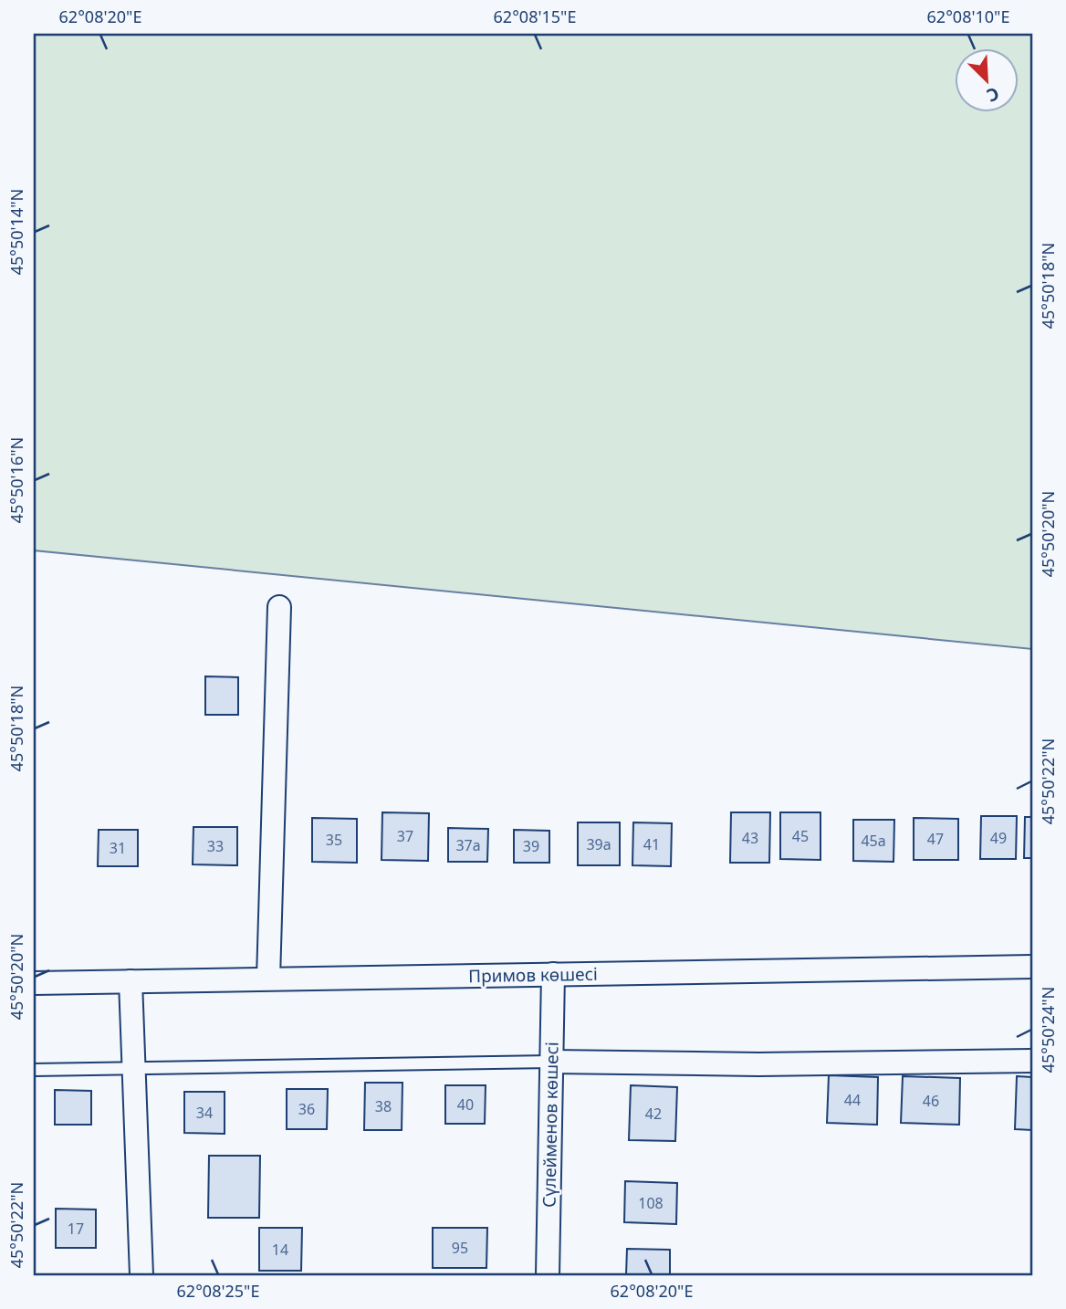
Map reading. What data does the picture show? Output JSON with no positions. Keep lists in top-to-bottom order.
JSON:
{
  "streets": {
    "street": ["Примов көшесі", "Сүлейменов көшесі"]
  },
  "crossings": [
    ["Примов көшесі", "Сүлейменов көшесі"]
  ],
  "house_numbers": [
    "37",
    "45",
    "43",
    "49",
    "47",
    "35",
    "45а",
    "39а",
    "41",
    "37а",
    "33",
    "39",
    "31",
    "44",
    "46",
    "40",
    "38",
    "36",
    "34",
    "42",
    "108",
    "17",
    "95",
    "14"
  ],
  "north": "bottom right",
  "coordinates": [
    "62°08'20\"E",
    "62°08'15\"E",
    "62°08'10\"E",
    "45°50'14\"N",
    "45°50'18\"N",
    "45°50'16\"N",
    "45°50'20\"N",
    "45°50'22\"N",
    "45°50'24\"N",
    "62°08'25\"E"
  ]
}
